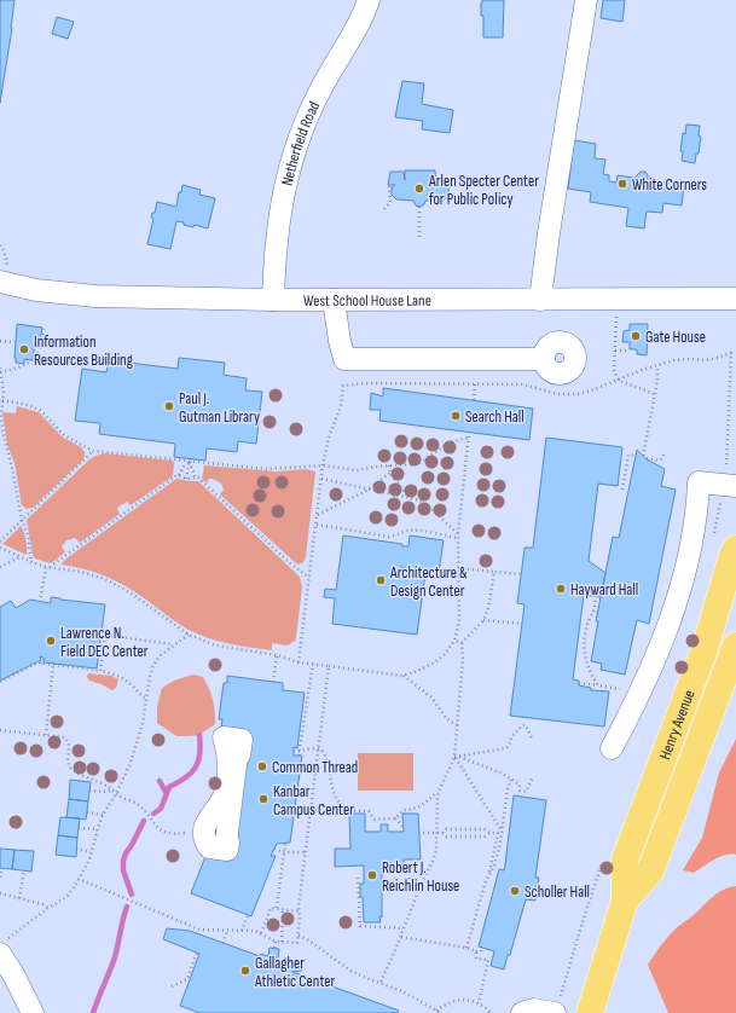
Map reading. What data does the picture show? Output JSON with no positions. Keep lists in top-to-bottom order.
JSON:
{
  "streets": {
    "main road": ["Henry Avenue"],
    "street": ["Netherfield Road", "West School House Lane"]
  },
  "crossings": [
    ["Netherfield Road", "West School House Lane"]
  ],
  "places": [
    "White Corners",
    "Arlen Specter Center for Public Policy",
    "Gate House",
    "Information Resources Building",
    "Paul J. Gutman Library",
    "Search Hall",
    "Architecture & Design Center",
    "Hayward Hall",
    "Lawrence N. Field DEC Center",
    "Common Thread",
    "Kanbar Campus Center",
    "Robert J. Reichlin House",
    "Scholler Hall",
    "Gallagher Athletic Center"
  ]
}
